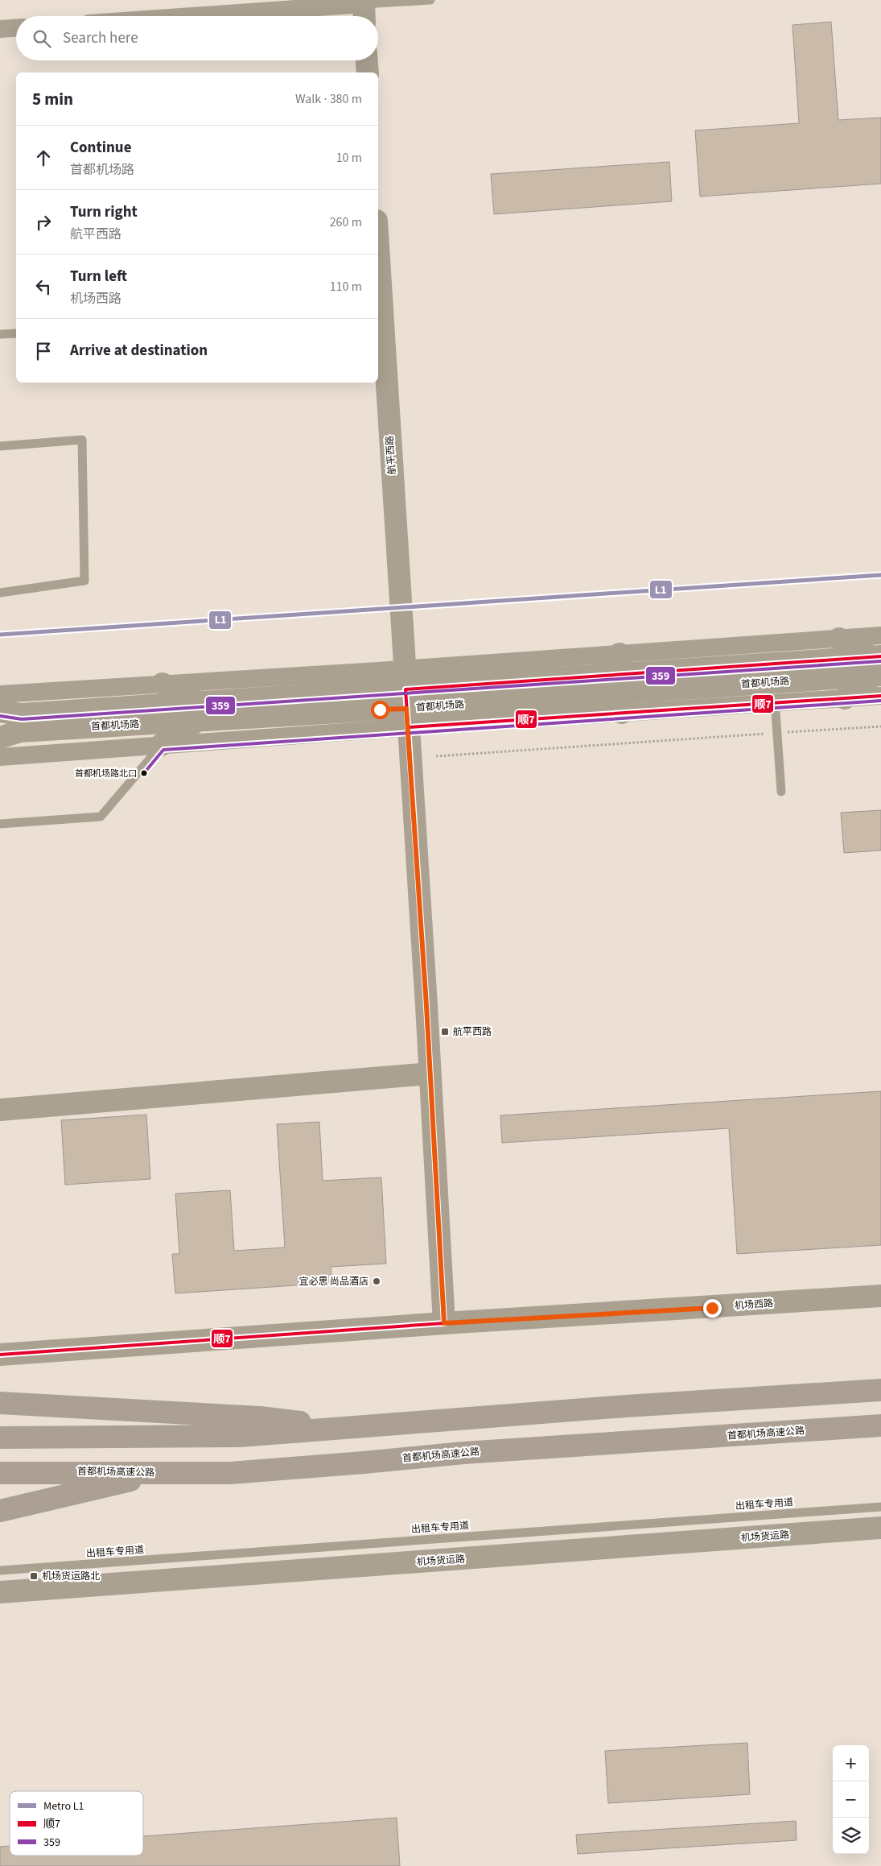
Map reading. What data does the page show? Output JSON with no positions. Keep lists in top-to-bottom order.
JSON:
{
  "streets": {
    "highway": ["首都机场高速公路"],
    "street": [
      "航平西路",
      "首都机场路",
      "机场西路",
      "机场货运路"
    ],
    "lane": ["出租车专用道"]
  },
  "crossings": [
    ["航平西路", "首都机场路"],
    ["航平西路", "机场西路"]
  ],
  "places": {
    "other": ["首都机场路北口", "宜必思 尚品酒店"],
    "transit": ["航平西路", "机场货运路北"]
  },
  "lines": ["metro line L1", "transit line 顺7", "transit line 359"],
  "legend": ["Metro L1", "顺7", "359"],
  "page": {
    "search": "Search here",
    "heading": ["5 min", "Walk · 380 m"],
    "list": [
      ["Continue", "首都机场路", "10 m"],
      ["Turn right", "航平西路", "260 m"],
      ["Turn left", "机场西路", "110 m"],
      "Arrive at destination"
    ],
    "map_buttons": ["+", "−"]
  }
}
